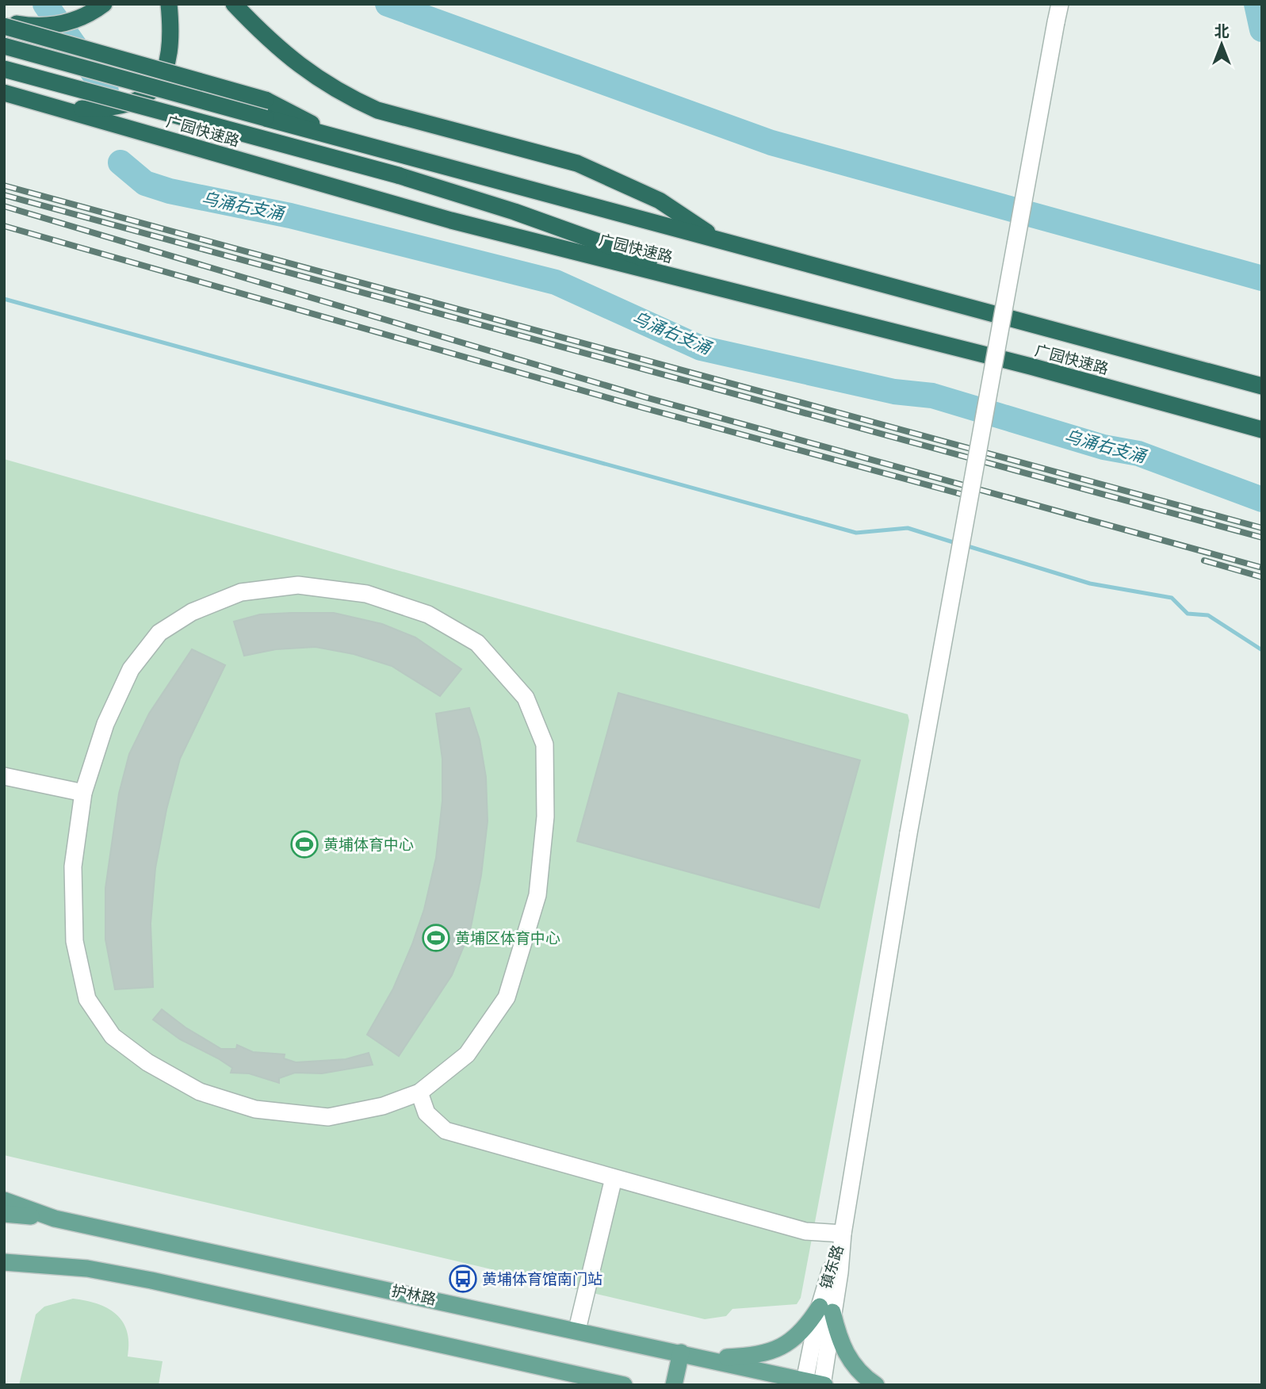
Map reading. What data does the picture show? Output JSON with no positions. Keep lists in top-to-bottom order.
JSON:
{
  "streets": {
    "highway": ["广园快速路"],
    "main road": ["护林路"],
    "street": ["镇东路"]
  },
  "crossings": [
    ["镇东路", "护林路"]
  ],
  "water": ["乌涌右支涌"],
  "places": {
    "sports": ["黄埔体育中心", "黄埔区体育中心"],
    "bus stop": ["黄埔体育馆南门站"]
  },
  "north": "top"
}
